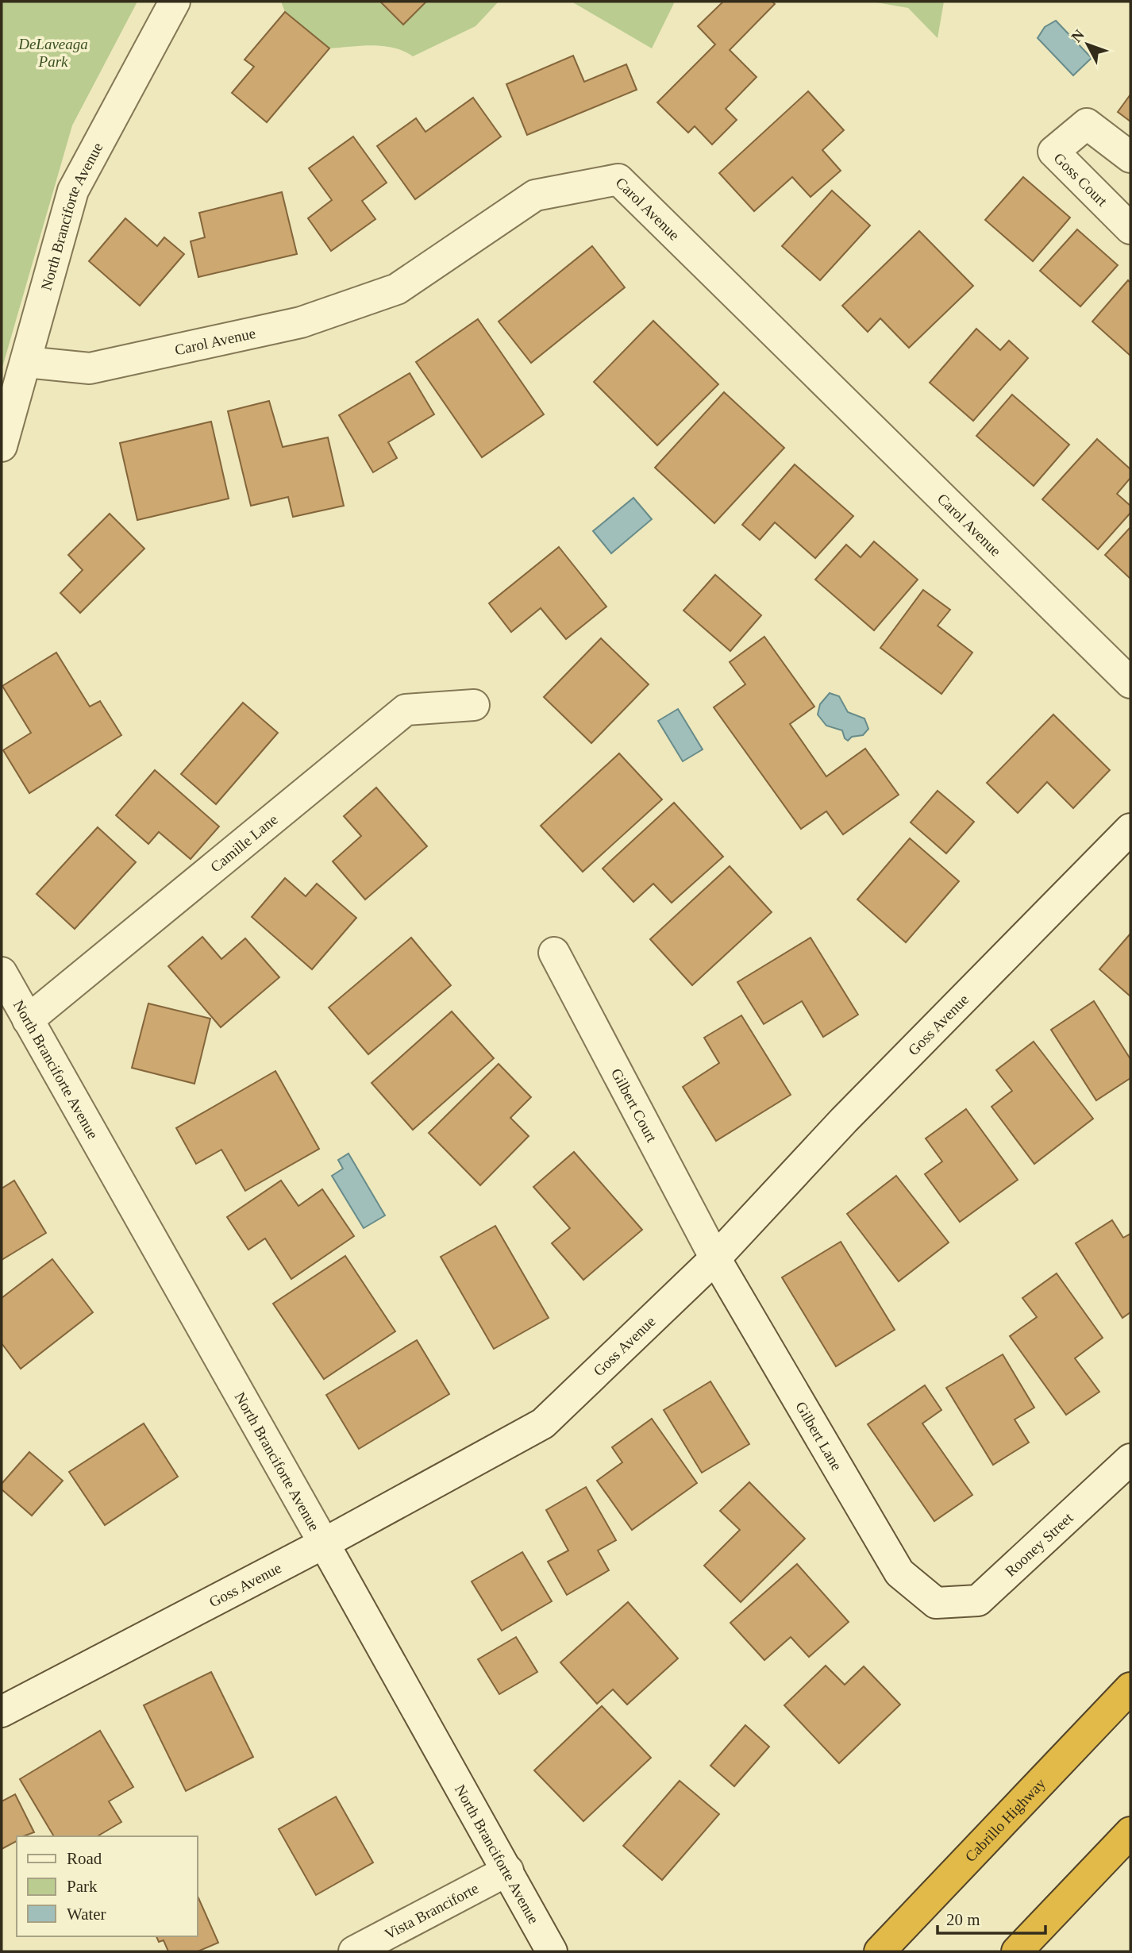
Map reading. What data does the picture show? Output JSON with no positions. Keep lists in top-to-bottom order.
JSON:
{
  "streets": {
    "highway": ["Cabrillo Highway"],
    "street": [
      "Goss Court",
      "Carol Avenue",
      "North Branciforte Avenue",
      "Camille Lane",
      "Goss Avenue",
      "Gilbert Court",
      "Gilbert Lane",
      "Rooney Street",
      "Vista Branciforte"
    ]
  },
  "crossings": [
    ["Carol Avenue", "North Branciforte Avenue"],
    ["North Branciforte Avenue", "Camille Lane"],
    ["North Branciforte Avenue", "Goss Avenue"],
    ["North Branciforte Avenue", "Vista Branciforte"],
    ["Goss Avenue", "Gilbert Court"],
    ["Goss Avenue", "Gilbert Lane"],
    ["Gilbert Court", "Gilbert Lane"],
    ["Gilbert Lane", "Rooney Street"]
  ],
  "parks": ["DeLaveaga Park"],
  "legend": ["Road", "Park", "Water"],
  "scale_bar": "20 m",
  "north": "top left"
}
